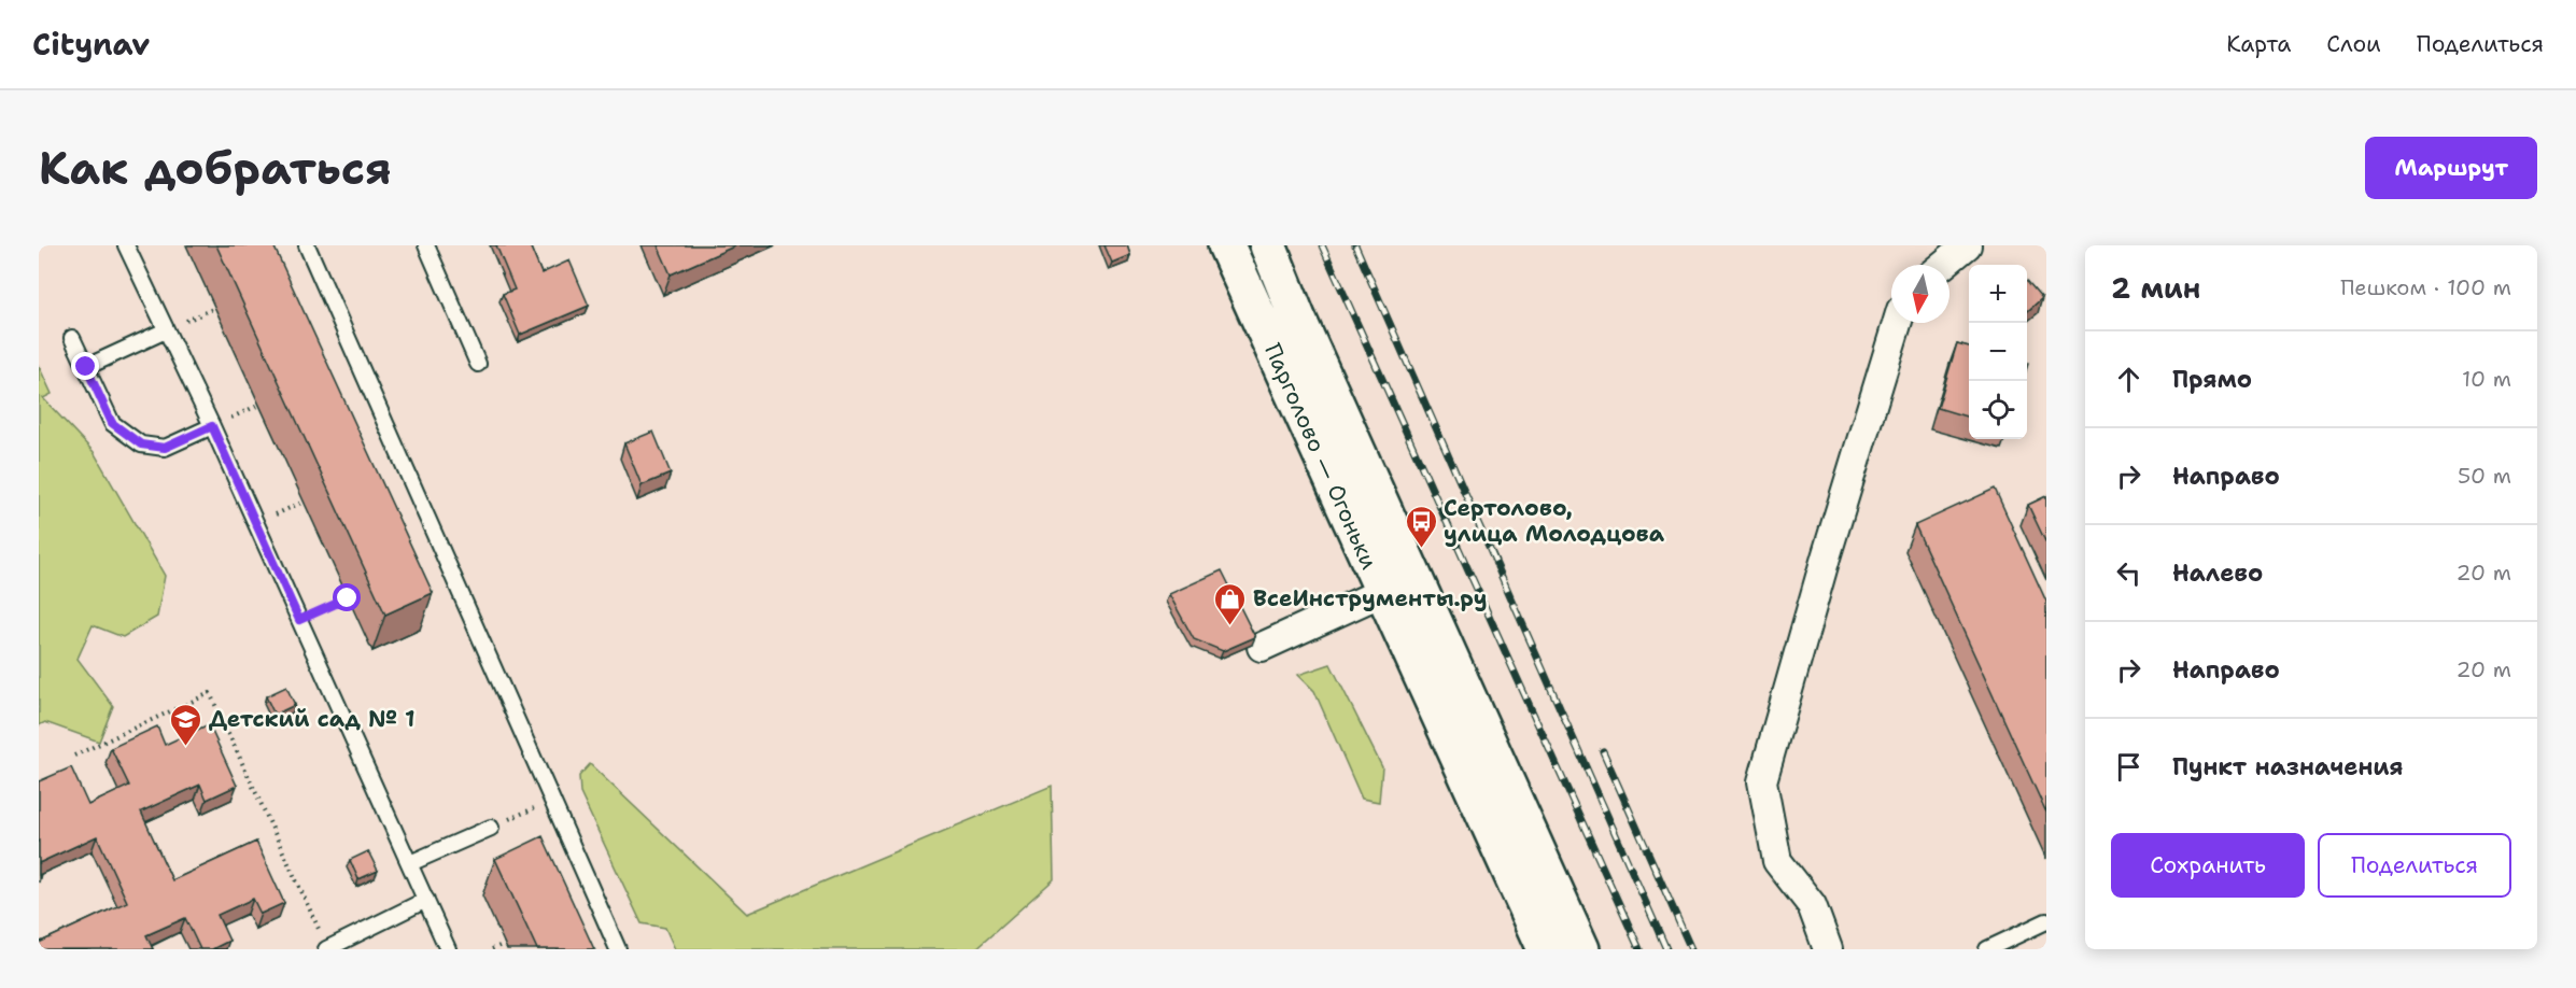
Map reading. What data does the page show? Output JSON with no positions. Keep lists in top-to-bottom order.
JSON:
{
  "streets": {
    "main road": ["Парголово — Огоньки"]
  },
  "places": {
    "bus stop": ["Сертолово, улица Молодцова"],
    "shop": ["ВсеИнструменты.ру"],
    "school or university": ["Детский сад № 1"]
  },
  "north": "bottom",
  "page": {
    "header": "Citynav",
    "nav": ["Карта", "Слои", "Поделиться"],
    "buttons": [
      "Маршрут",
      ["Сохранить", "Поделиться"]
    ],
    "title": "Как добраться",
    "heading": ["2 мин", "Пешком · 100 m"],
    "map_buttons": ["+", "−"],
    "list": [
      ["Прямо", "10 m"],
      ["Направо", "50 m"],
      ["Налево", "20 m"],
      ["Направо", "20 m"],
      "Пункт назначения"
    ]
  }
}
